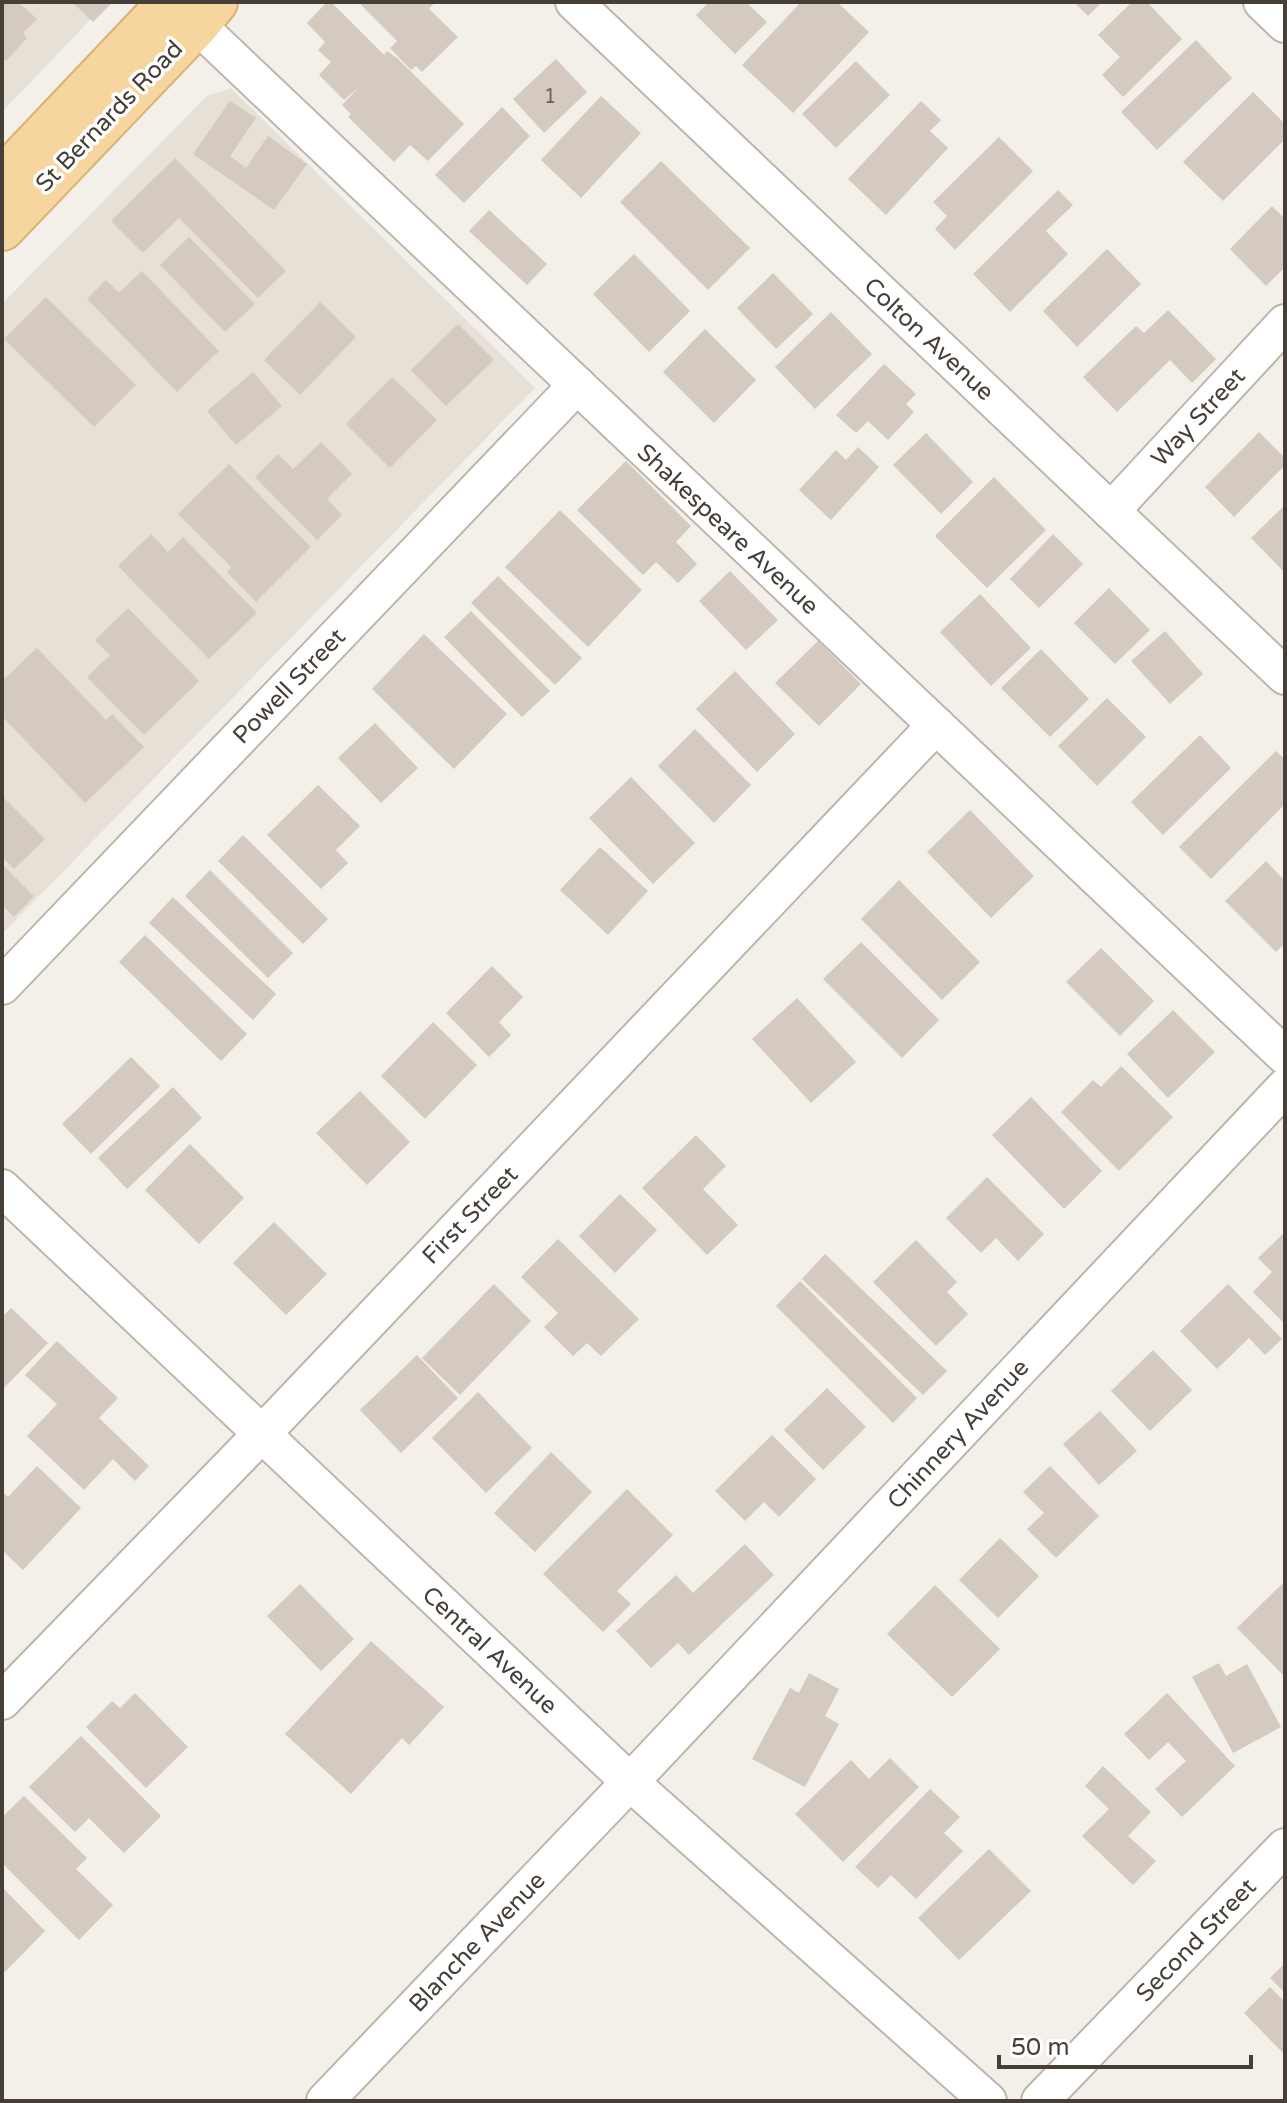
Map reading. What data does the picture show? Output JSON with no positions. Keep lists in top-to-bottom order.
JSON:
{
  "streets": {
    "main road": ["St Bernards Road"],
    "street": [
      "Colton Avenue",
      "Way Street",
      "Shakespeare Avenue",
      "Powell Street",
      "First Street",
      "Chinnery Avenue",
      "Central Avenue",
      "Second Street",
      "Blanche Avenue"
    ]
  },
  "crossings": [
    ["St Bernards Road", "Shakespeare Avenue"],
    ["Colton Avenue", "Way Street"],
    ["Shakespeare Avenue", "Powell Street"],
    ["Shakespeare Avenue", "First Street"],
    ["First Street", "Central Avenue"],
    ["Chinnery Avenue", "Central Avenue"],
    ["Chinnery Avenue", "Blanche Avenue"],
    ["Central Avenue", "Blanche Avenue"]
  ],
  "house_numbers": ["1"],
  "scale_bar": "50 m"
}
